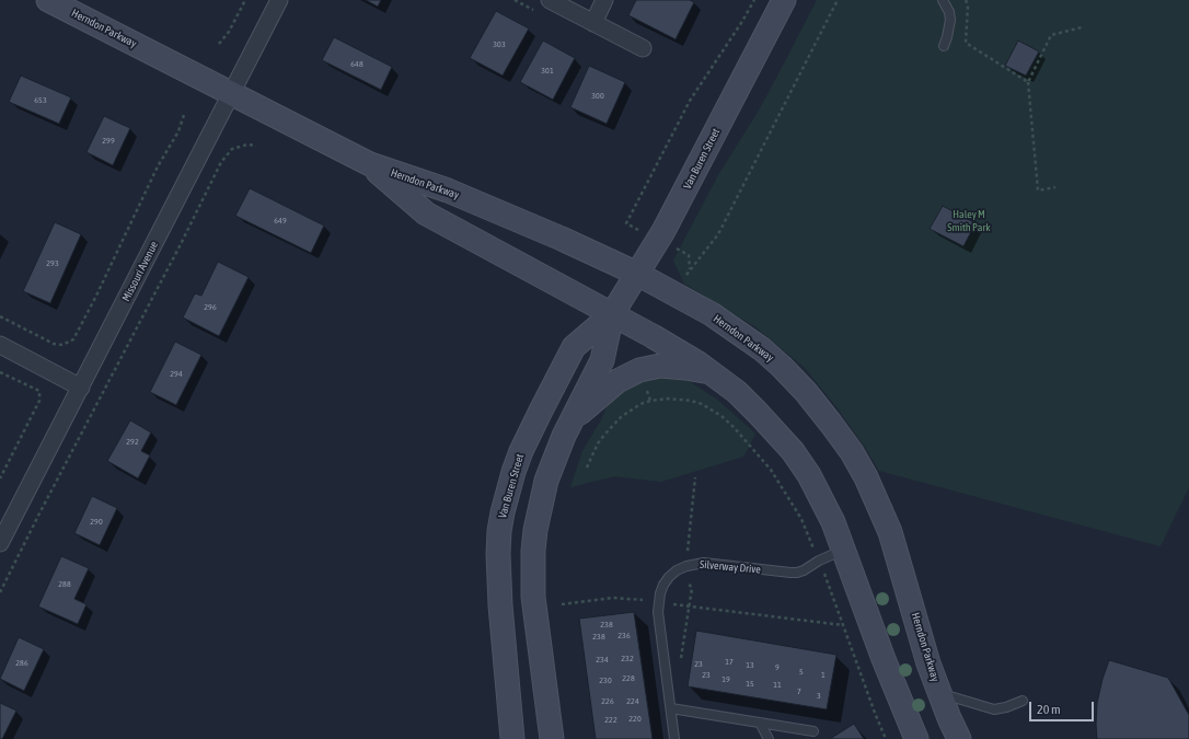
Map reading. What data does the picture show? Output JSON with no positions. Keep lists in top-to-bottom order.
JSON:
{
  "streets": {
    "main road": ["Herndon Parkway", "Van Buren Street"],
    "street": ["Missouri Avenue"],
    "lane": ["Silverway Drive"]
  },
  "crossings": [
    ["Herndon Parkway", "Van Buren Street"],
    ["Herndon Parkway", "Missouri Avenue"],
    ["Herndon Parkway", "Silverway Drive"]
  ],
  "parks": ["Haley M Smith Park"],
  "house_numbers": [
    "303",
    "648",
    "301",
    "300",
    "653",
    "299",
    "649",
    "293",
    "296",
    "294",
    "292",
    "290",
    "288",
    "238",
    "236",
    "238",
    "232",
    "234",
    "17",
    "286",
    "23",
    "13",
    "9",
    "5",
    "23",
    "1",
    "228",
    "19",
    "230",
    "15",
    "11",
    "7",
    "3",
    "226",
    "224",
    "220",
    "222"
  ],
  "scale_bar": "20 m"
}
